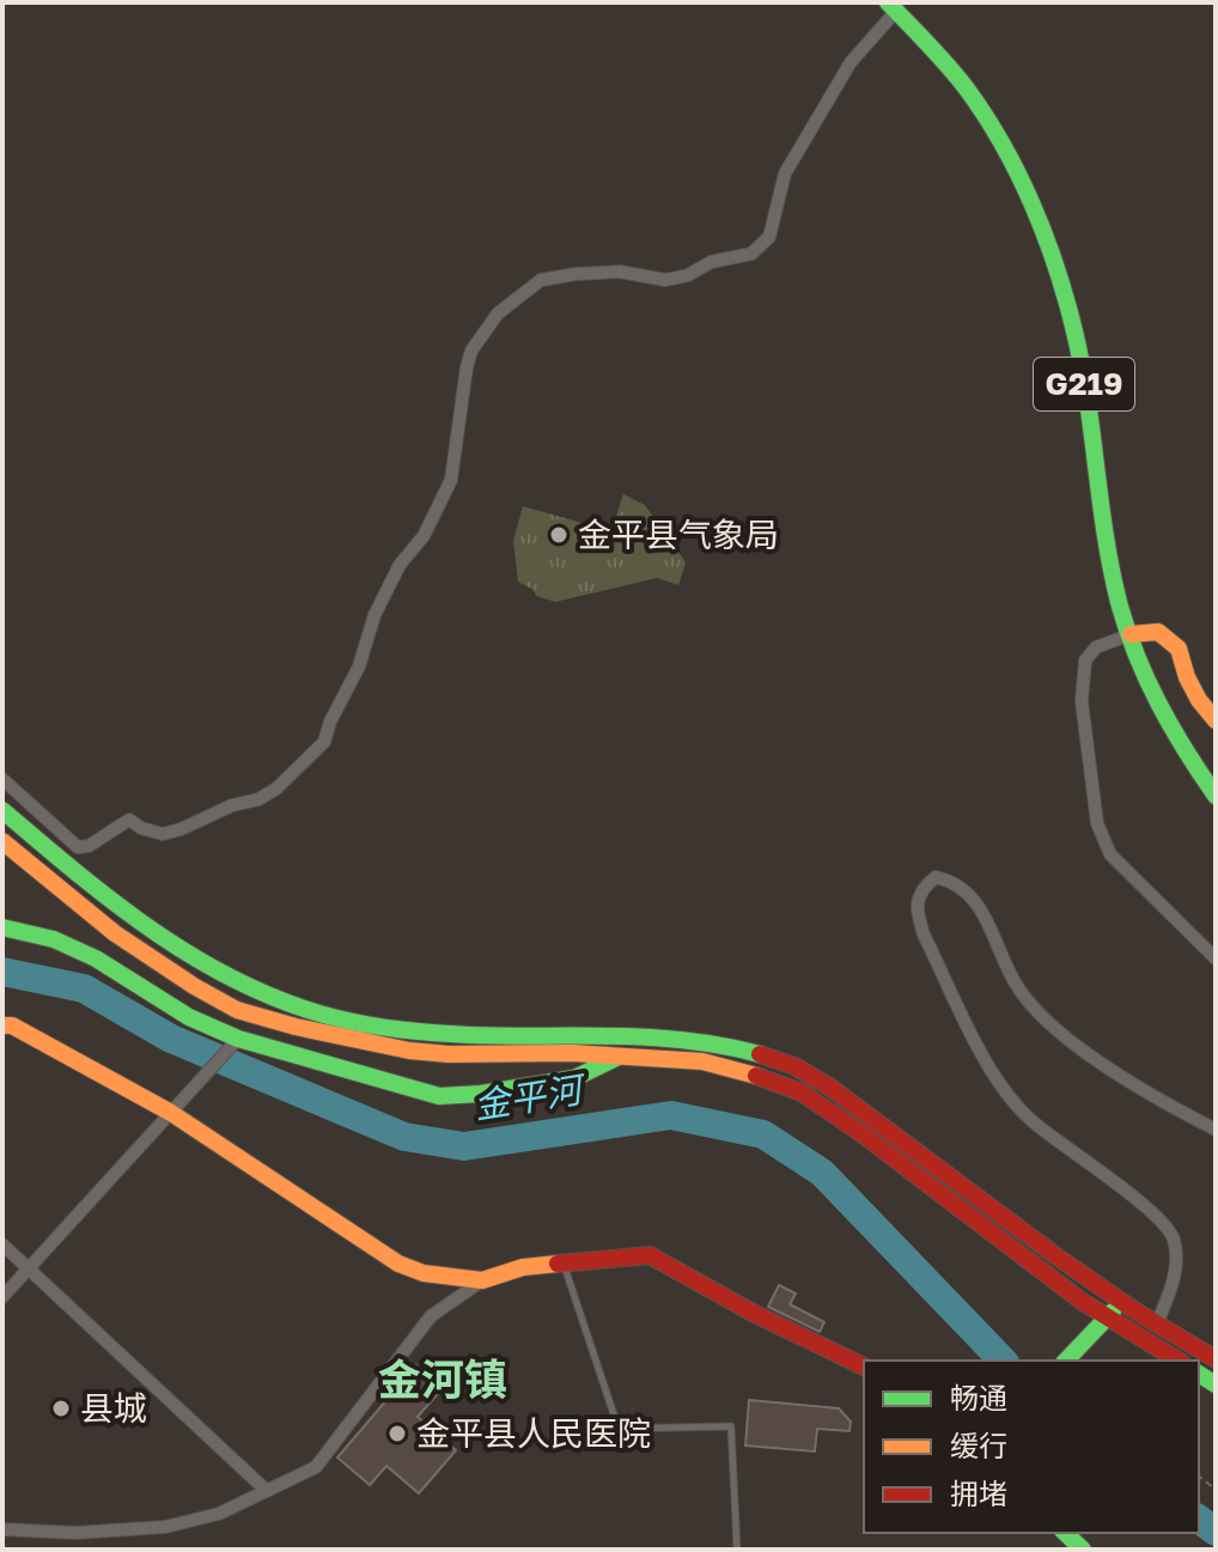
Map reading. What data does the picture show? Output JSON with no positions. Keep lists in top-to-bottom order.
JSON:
{
  "streets": {
    "main road": ["G219"]
  },
  "districts": ["金河镇"],
  "water": ["金平河"],
  "places": ["金平县气象局", "县城", "金平县人民医院"],
  "legend": ["畅通", "缓行", "拥堵"]
}
